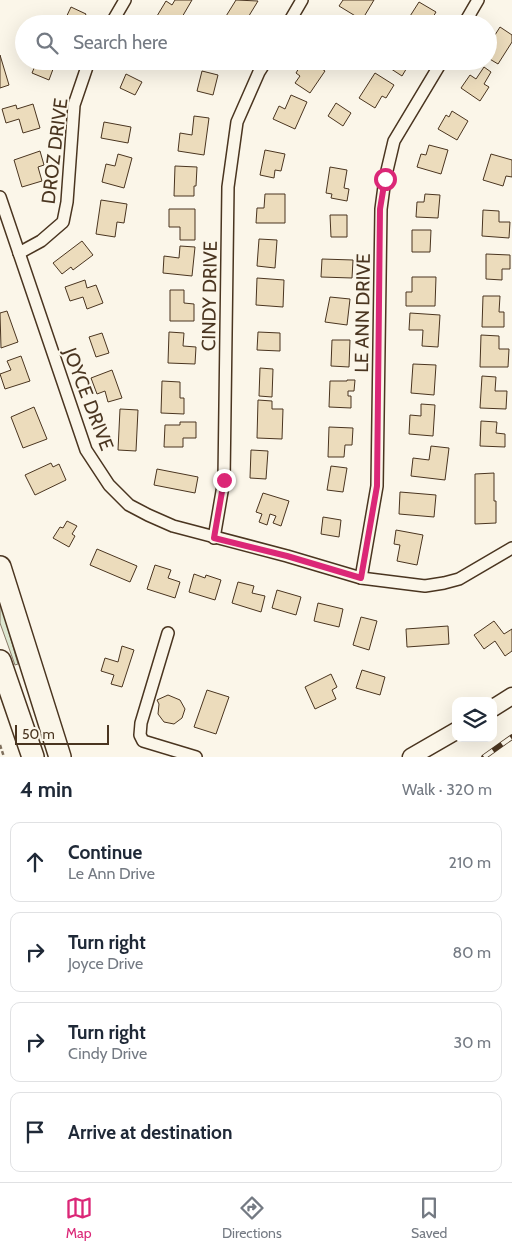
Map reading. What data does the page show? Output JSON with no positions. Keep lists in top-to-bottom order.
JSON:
{
  "streets": {
    "street": [
      "DROZ DRIVE",
      "CINDY DRIVE",
      "LE ANN DRIVE",
      "JOYCE DRIVE"
    ]
  },
  "crossings": [
    ["DROZ DRIVE", "JOYCE DRIVE"],
    ["CINDY DRIVE", "JOYCE DRIVE"],
    ["LE ANN DRIVE", "JOYCE DRIVE"]
  ],
  "scale_bar": "50 m",
  "page": {
    "search": "Search here",
    "scale": "50 m",
    "heading": ["4 min", "Walk · 320 m"],
    "list": [
      ["Continue", "Le Ann Drive", "210 m"],
      ["Turn right", "Joyce Drive", "80 m"],
      ["Turn right", "Cindy Drive", "30 m"],
      "Arrive at destination"
    ],
    "nav": ["Map", "Directions", "Saved"]
  }
}
